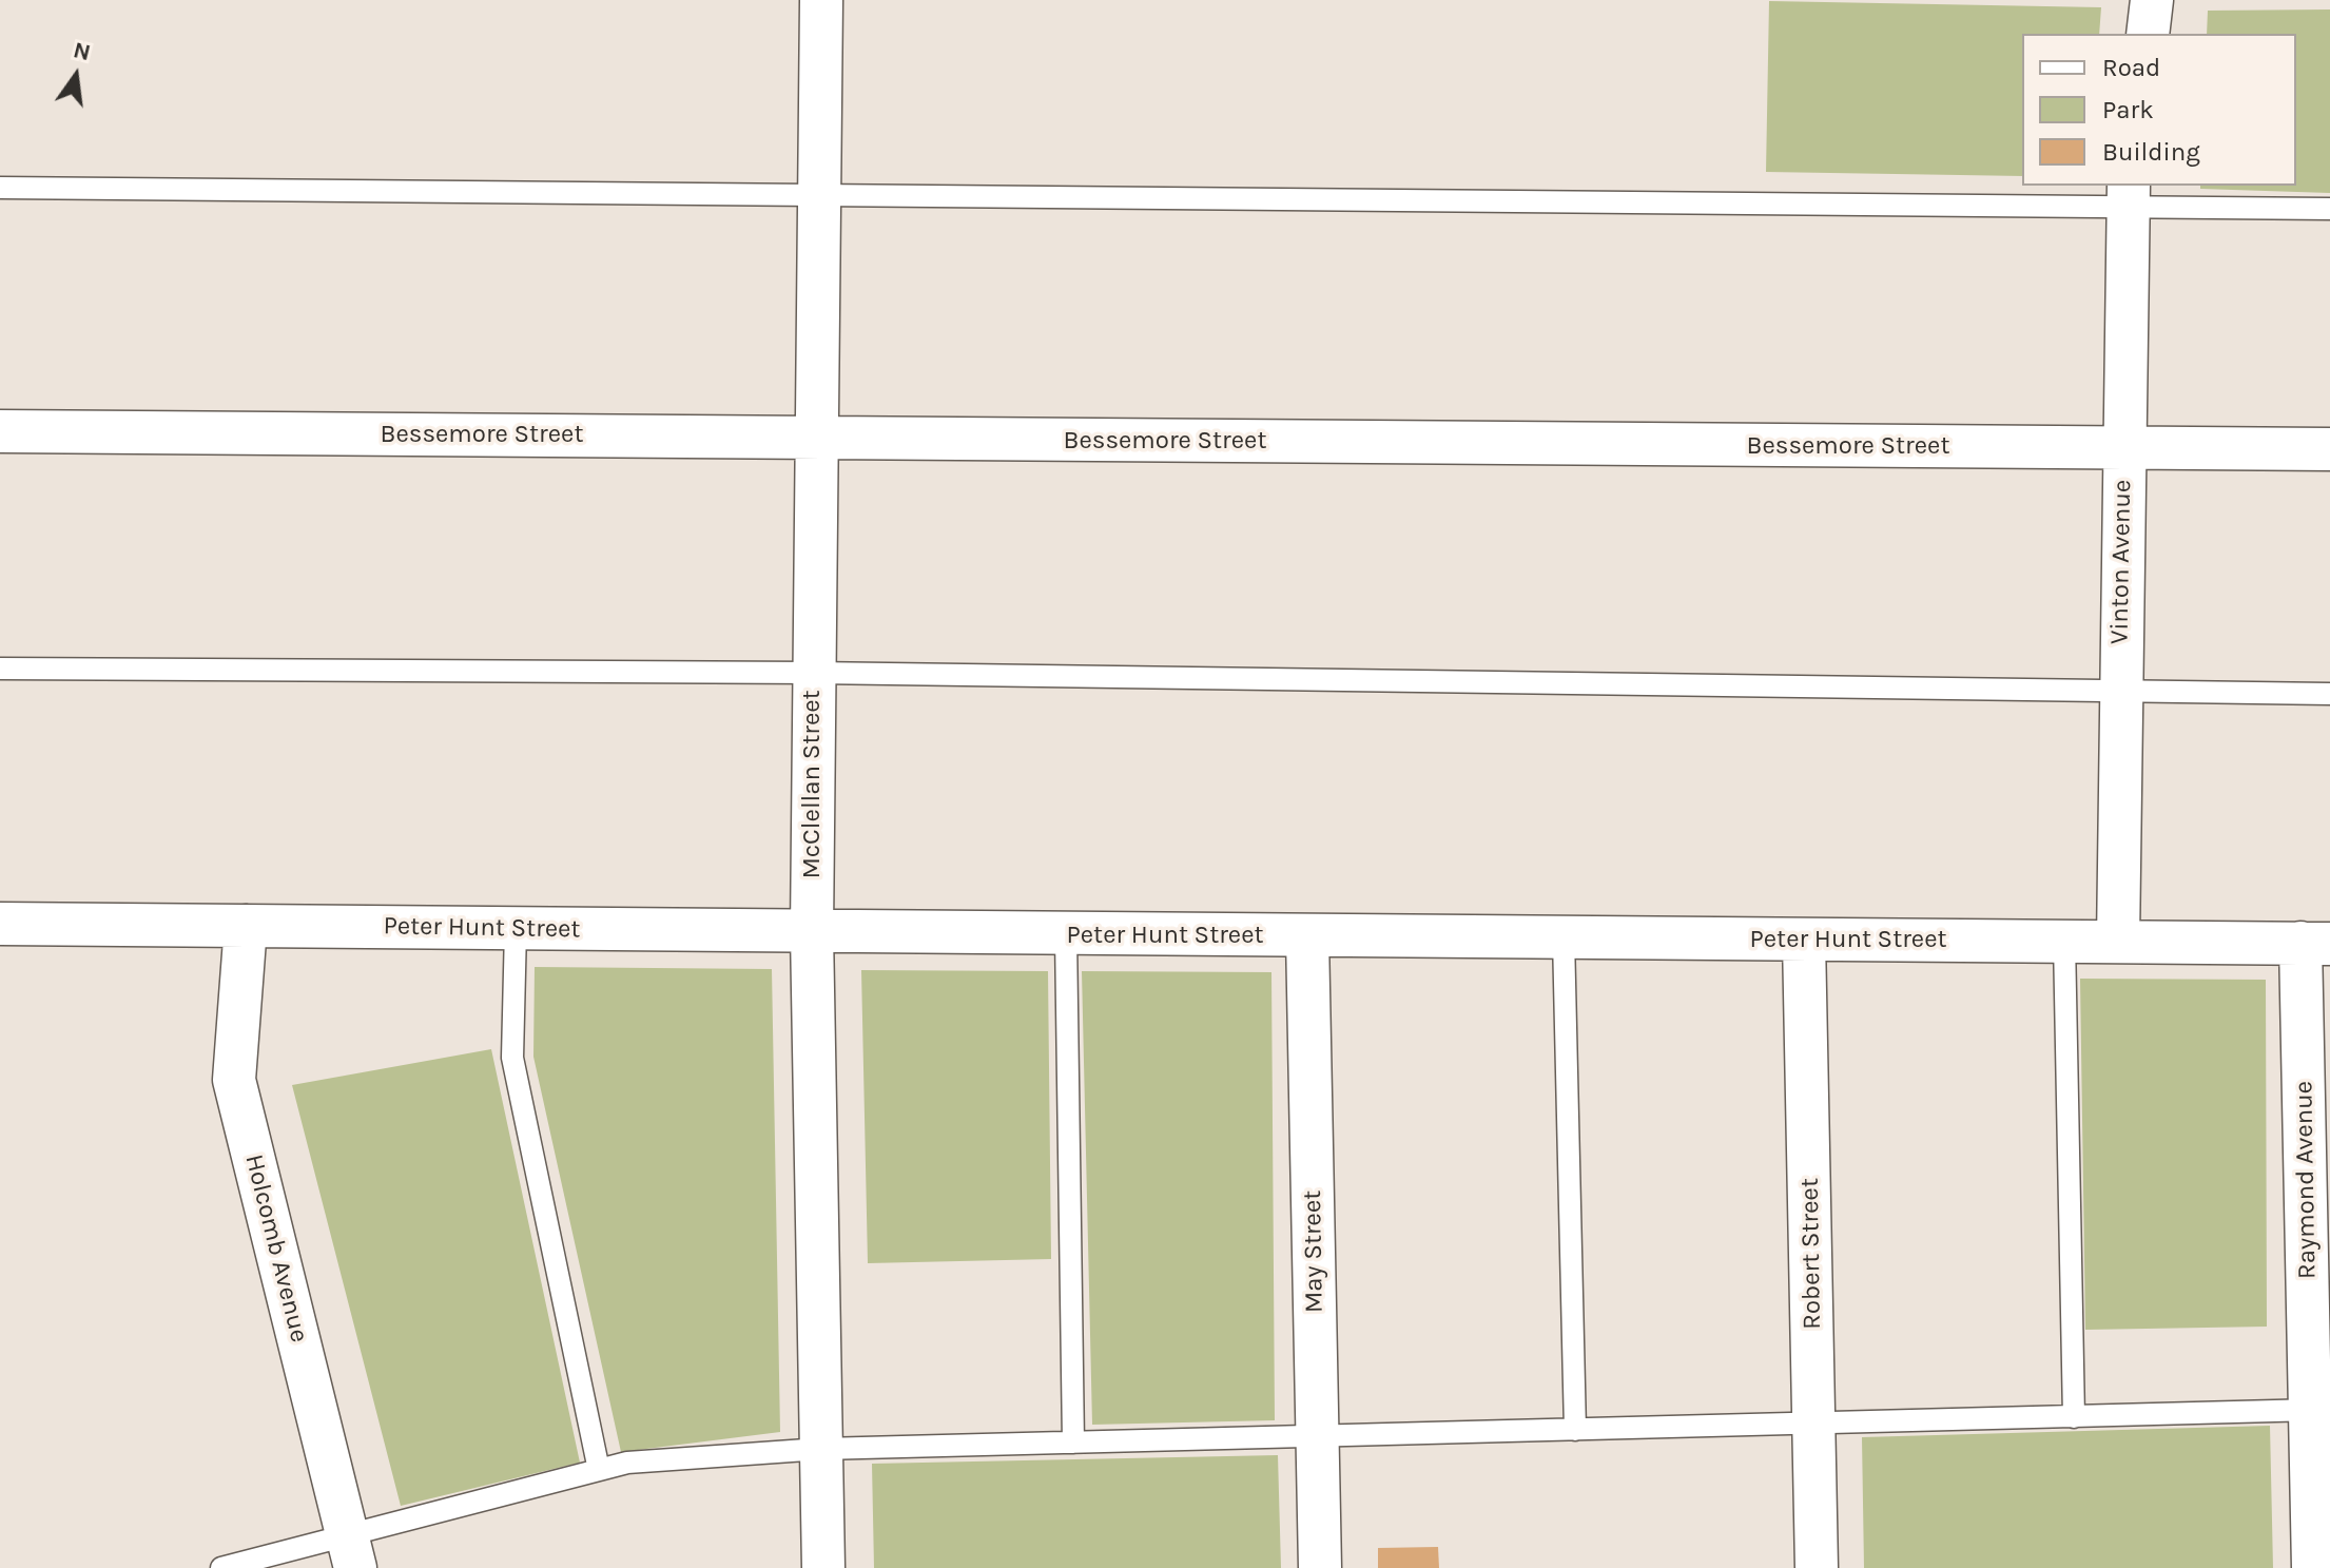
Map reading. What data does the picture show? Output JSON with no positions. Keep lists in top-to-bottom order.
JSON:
{
  "streets": {
    "street": [
      "Bessemore Street",
      "Vinton Avenue",
      "McClellan Street",
      "Peter Hunt Street",
      "Raymond Avenue",
      "Holcomb Avenue",
      "May Street",
      "Robert Street"
    ]
  },
  "crossings": [
    ["Bessemore Street", "Vinton Avenue"],
    ["Bessemore Street", "McClellan Street"],
    ["Vinton Avenue", "Peter Hunt Street"],
    ["McClellan Street", "Peter Hunt Street"],
    ["Peter Hunt Street", "Raymond Avenue"],
    ["Peter Hunt Street", "Holcomb Avenue"],
    ["Peter Hunt Street", "May Street"],
    ["Peter Hunt Street", "Robert Street"]
  ],
  "legend": ["Road", "Park", "Building"],
  "north": "top"
}
